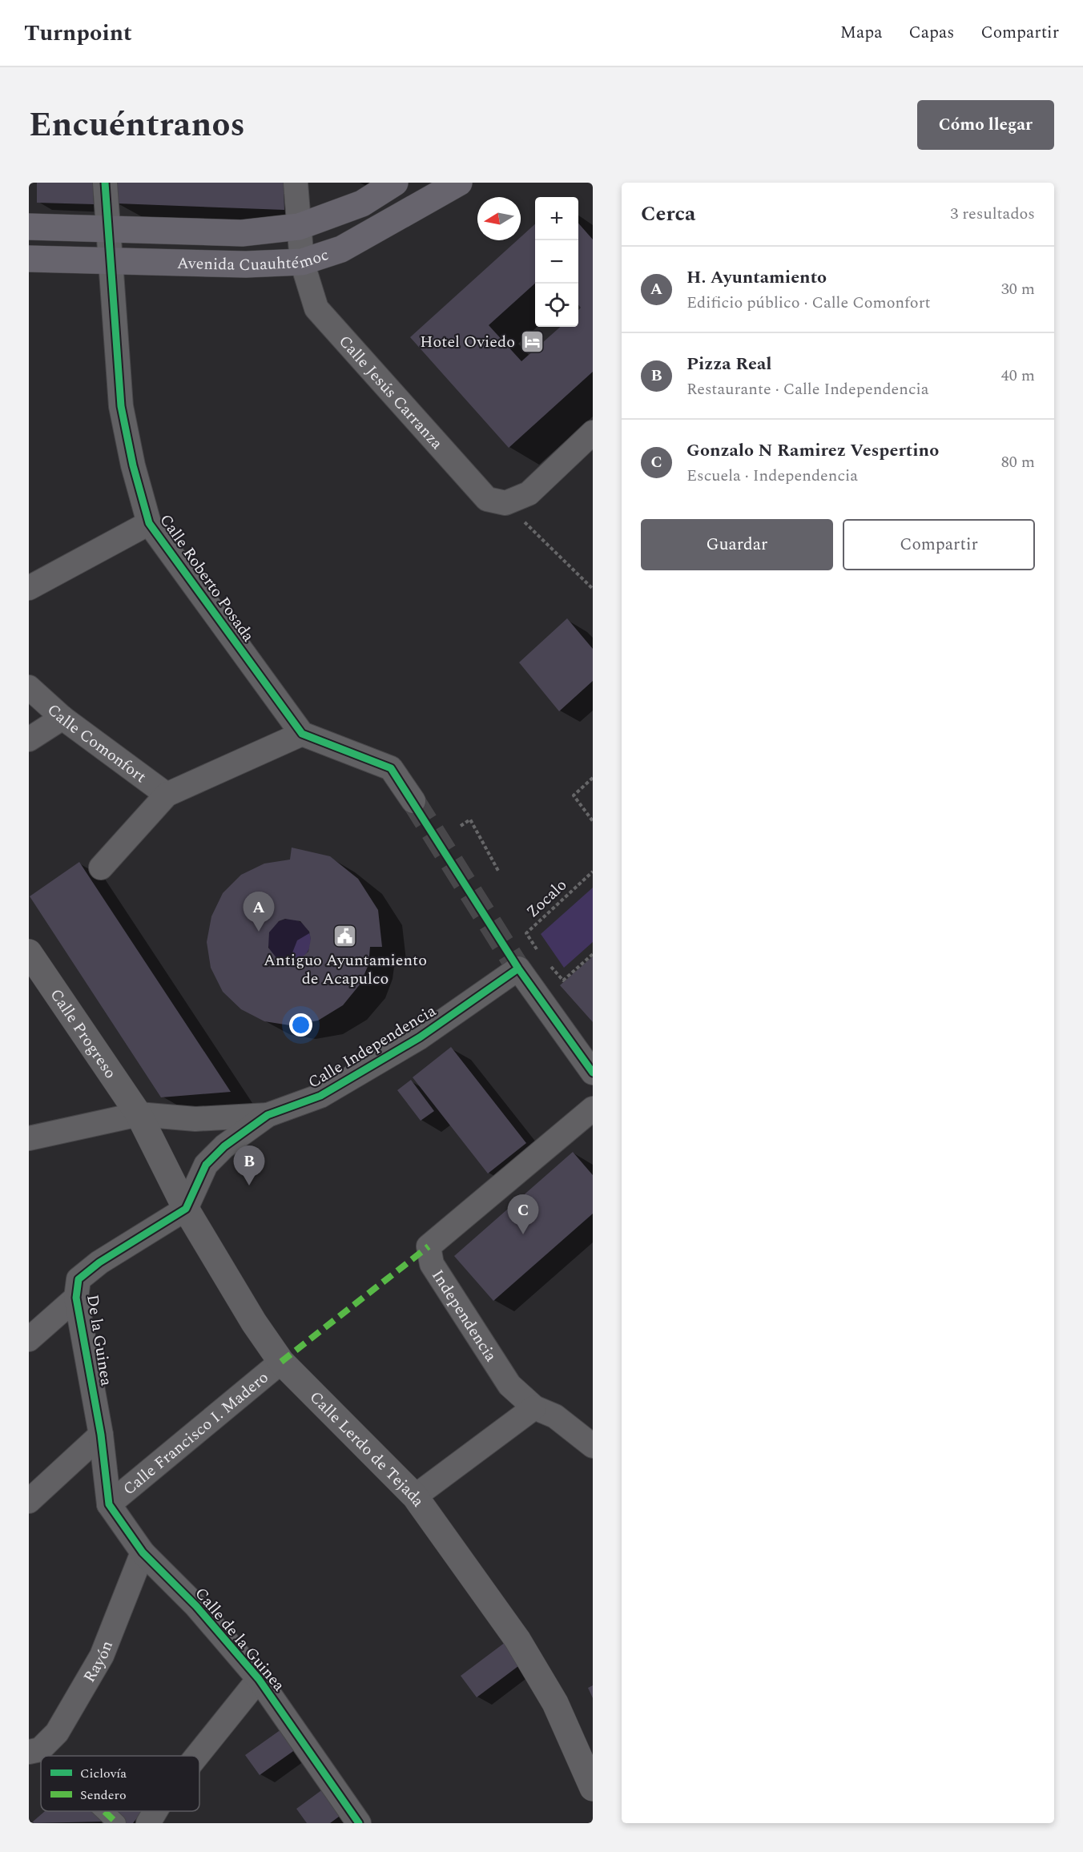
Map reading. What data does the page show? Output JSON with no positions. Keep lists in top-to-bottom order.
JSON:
{
  "streets": {
    "main road": ["Avenida Cuauhtémoc"],
    "street": [
      "Calle Jesús Carranza",
      "Calle Roberto Posada",
      "Calle Comonfort",
      "Calle Progreso",
      "Calle Independencia",
      "Independencia",
      "De la Guinea",
      "Calle Francisco I. Madero",
      "Calle Lerdo de Tejada",
      "Calle de la Guinea",
      "Rayón"
    ],
    "path": ["Zocalo"]
  },
  "crossings": [
    ["Avenida Cuauhtémoc", "Calle Jesús Carranza"],
    ["Avenida Cuauhtémoc", "Calle Roberto Posada"],
    ["Calle Progreso", "Calle Independencia"],
    ["Calle Progreso", "Calle Lerdo de Tejada"],
    ["Calle Independencia", "De la Guinea"],
    ["Calle Independencia", "Calle Lerdo de Tejada"],
    ["De la Guinea", "Calle Francisco I. Madero"],
    ["De la Guinea", "Calle Lerdo de Tejada"],
    ["De la Guinea", "Calle de la Guinea"],
    ["Calle Francisco I. Madero", "Calle Lerdo de Tejada"],
    ["Calle Francisco I. Madero", "Calle de la Guinea"],
    ["Calle de la Guinea", "Rayón"]
  ],
  "places": {
    "hotel": ["Hotel Oviedo"],
    "public building": ["Antiguo Ayuntamiento de Acapulco"]
  },
  "legend": ["Ciclovía", "Sendero"],
  "north": "left",
  "page": {
    "header": "Turnpoint",
    "nav": ["Mapa", "Capas", "Compartir"],
    "title": "Encuéntranos",
    "buttons": [
      "Cómo llegar",
      ["Guardar", "Compartir"]
    ],
    "heading": ["Cerca", "3 resultados"],
    "map_buttons": ["+", "−"],
    "list": [
      {
        "mark": "A",
        "name": "H. Ayuntamiento",
        "note": "Edificio público · Calle Comonfort",
        "value": "30 m"
      },
      {
        "mark": "B",
        "name": "Pizza Real",
        "note": "Restaurante · Calle Independencia",
        "value": "40 m"
      },
      {
        "mark": "C",
        "name": "Gonzalo N Ramirez Vespertino",
        "note": "Escuela · Independencia",
        "value": "80 m"
      }
    ],
    "pins": ["A", "B", "C"]
  }
}
